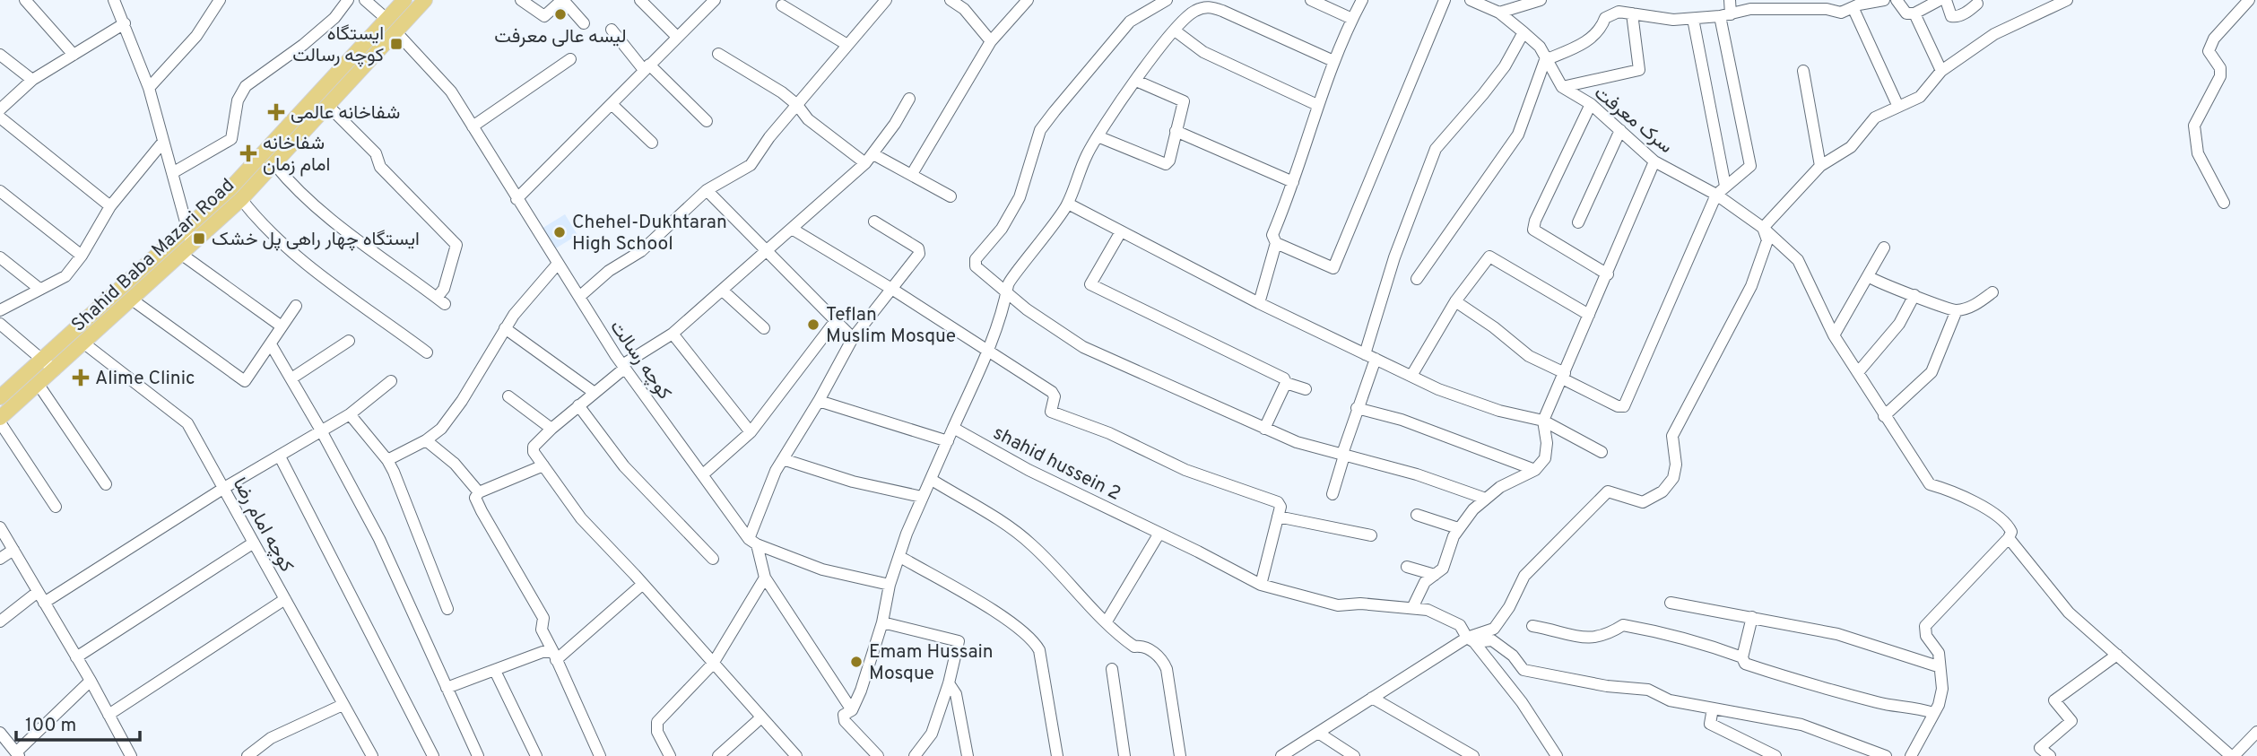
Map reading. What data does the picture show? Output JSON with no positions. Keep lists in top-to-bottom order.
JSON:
{
  "streets": {
    "main road": ["Shahid Baba Mazari Road"],
    "street": [
      "سرک معرفت",
      "کوچه رسالت",
      "shahid hussein 2",
      "کوچه امام رضا"
    ]
  },
  "crossings": [
    ["Shahid Baba Mazari Road", "کوچه رسالت"],
    ["Shahid Baba Mazari Road", "کوچه امام رضا"]
  ],
  "places": {
    "other": [
      "لیسه عالی معرفت",
      "Chehel-Dukhtaran High School",
      "Teflan Muslim Mosque",
      "Emam Hussain Mosque"
    ],
    "transit": ["ایستگاه کوچه رسالت", "ایستگاه چهار راهی پل خشک"],
    "health": ["شفاخانه عالمی", "شفاخانه امام زمان", "Alime Clinic"]
  },
  "scale_bar": "100 m"
}
